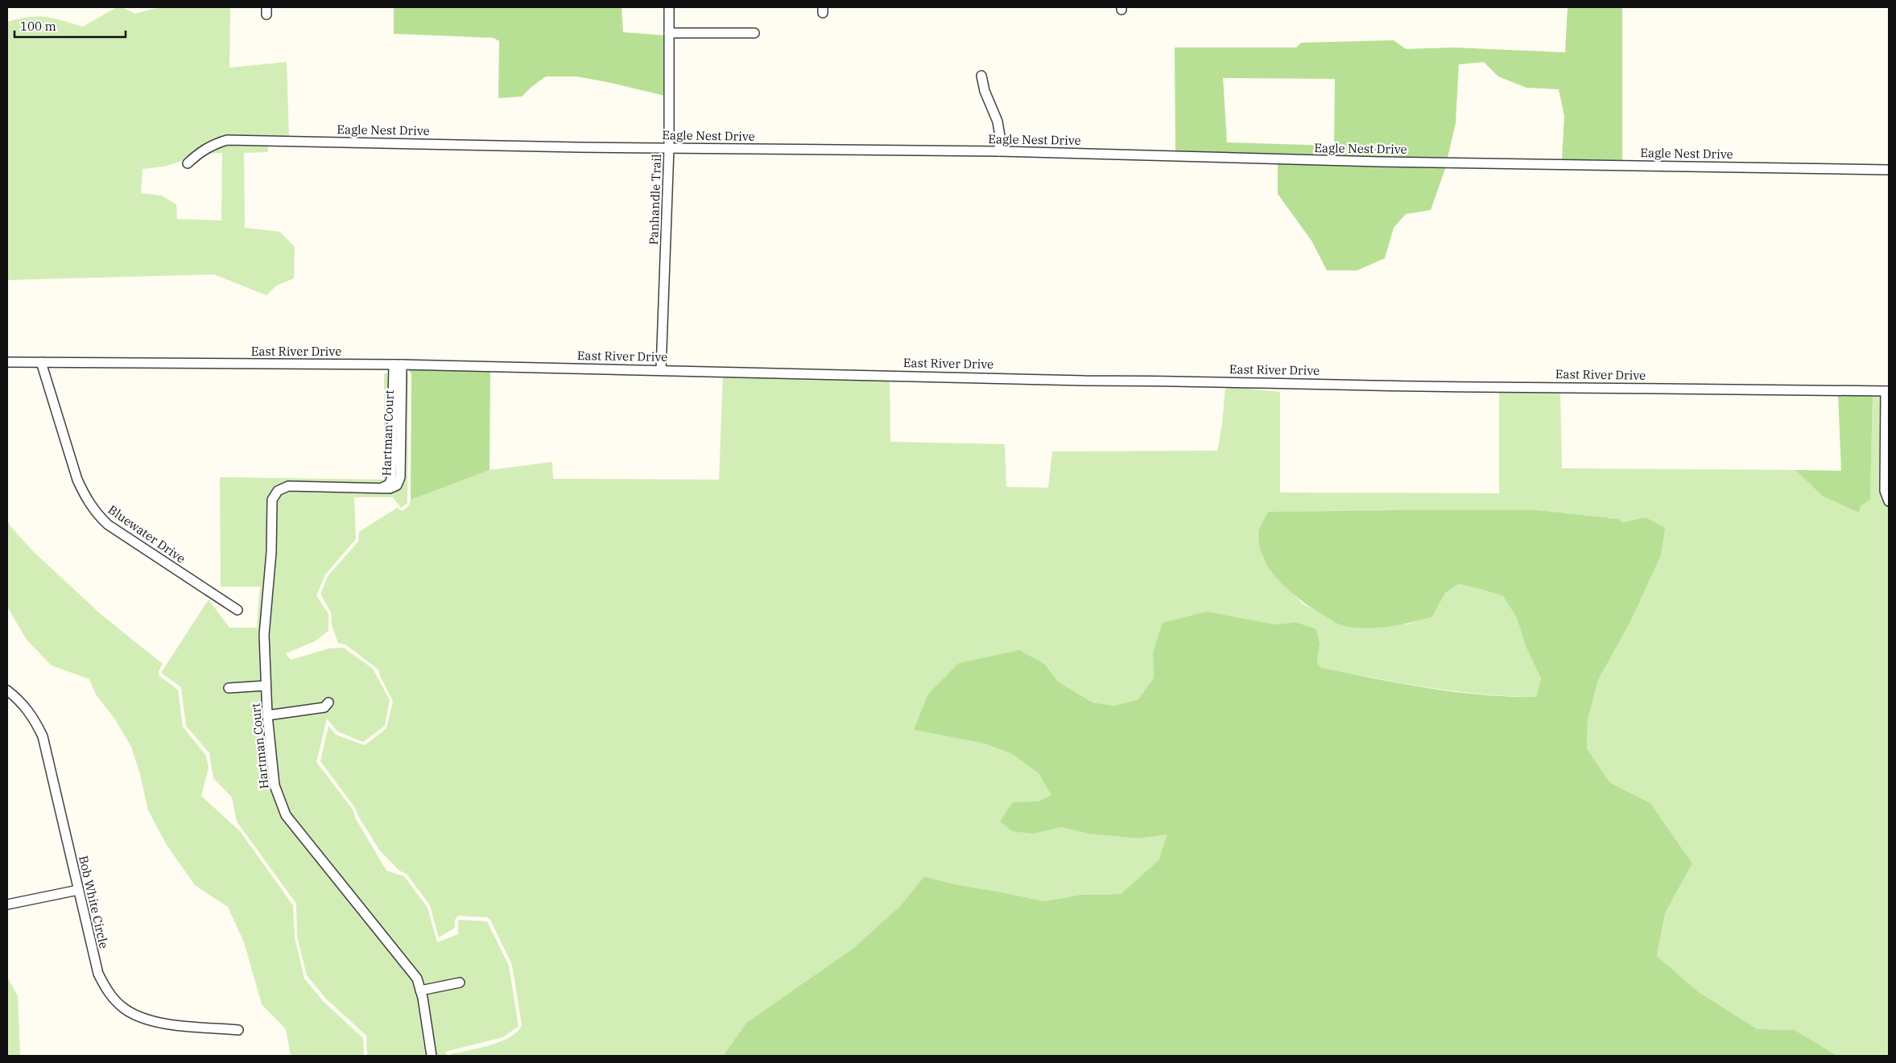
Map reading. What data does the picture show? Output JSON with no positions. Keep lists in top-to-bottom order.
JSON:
{
  "streets": {
    "street": [
      "Eagle Nest Drive",
      "Panhandle Trail",
      "East River Drive",
      "Hartman Court",
      "Bluewater Drive",
      "Bob White Circle"
    ]
  },
  "crossings": [
    ["Eagle Nest Drive", "Panhandle Trail"],
    ["Panhandle Trail", "East River Drive"],
    ["East River Drive", "Hartman Court"],
    ["East River Drive", "Bluewater Drive"]
  ],
  "scale_bar": "100 m"
}
